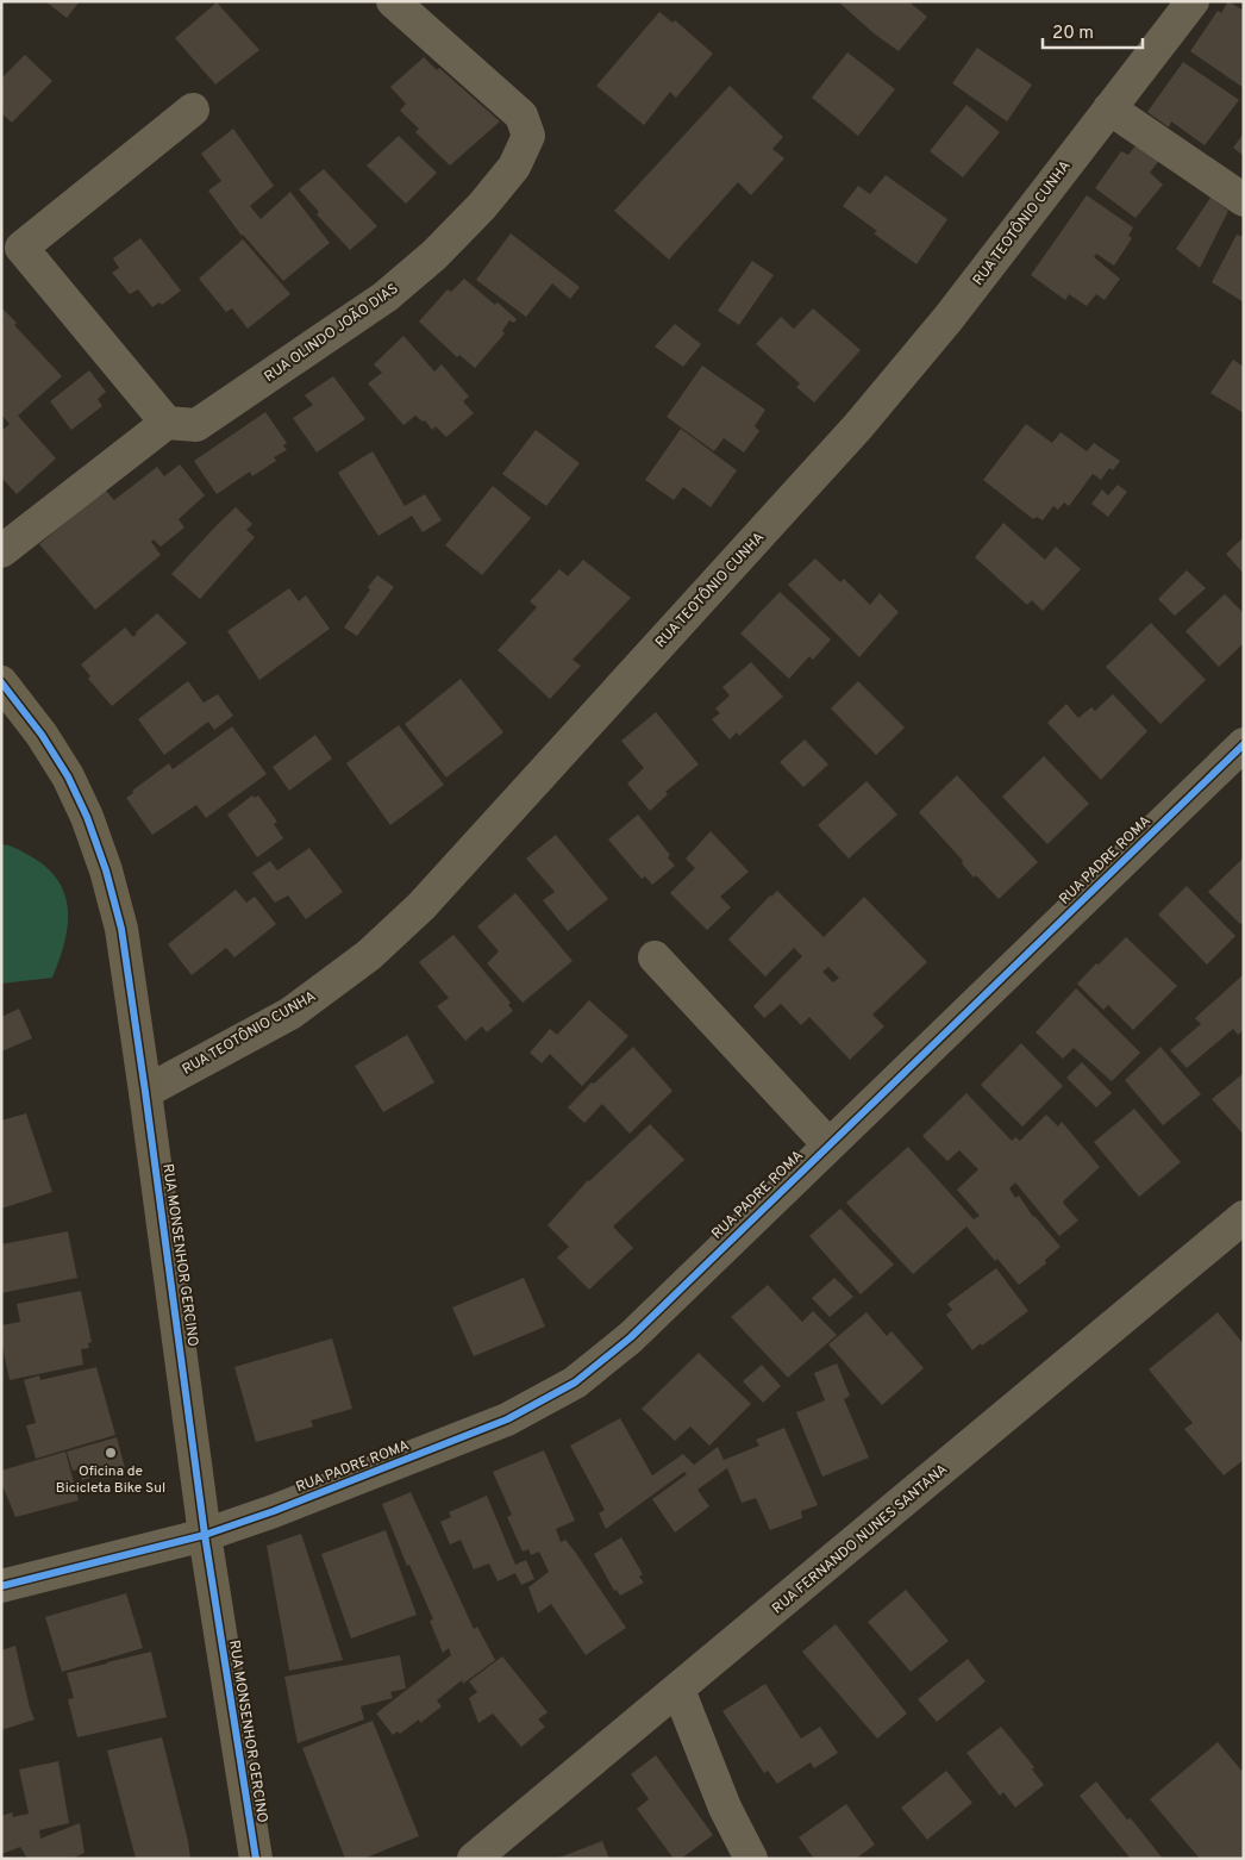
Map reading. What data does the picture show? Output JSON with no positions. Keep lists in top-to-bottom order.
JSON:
{
  "streets": {
    "main road": ["RUA MONSENHOR GERCINO"],
    "street": [
      "RUA TEOTÔNIO CUNHA",
      "RUA OLINDO JOÃO DIAS",
      "RUA PADRE ROMA",
      "RUA FERNANDO NUNES SANTANA"
    ]
  },
  "crossings": [
    ["RUA TEOTÔNIO CUNHA", "RUA MONSENHOR GERCINO"],
    ["RUA PADRE ROMA", "RUA MONSENHOR GERCINO"]
  ],
  "places": ["Oficina de Bicicleta Bike Sul"],
  "scale_bar": "20 m"
}
